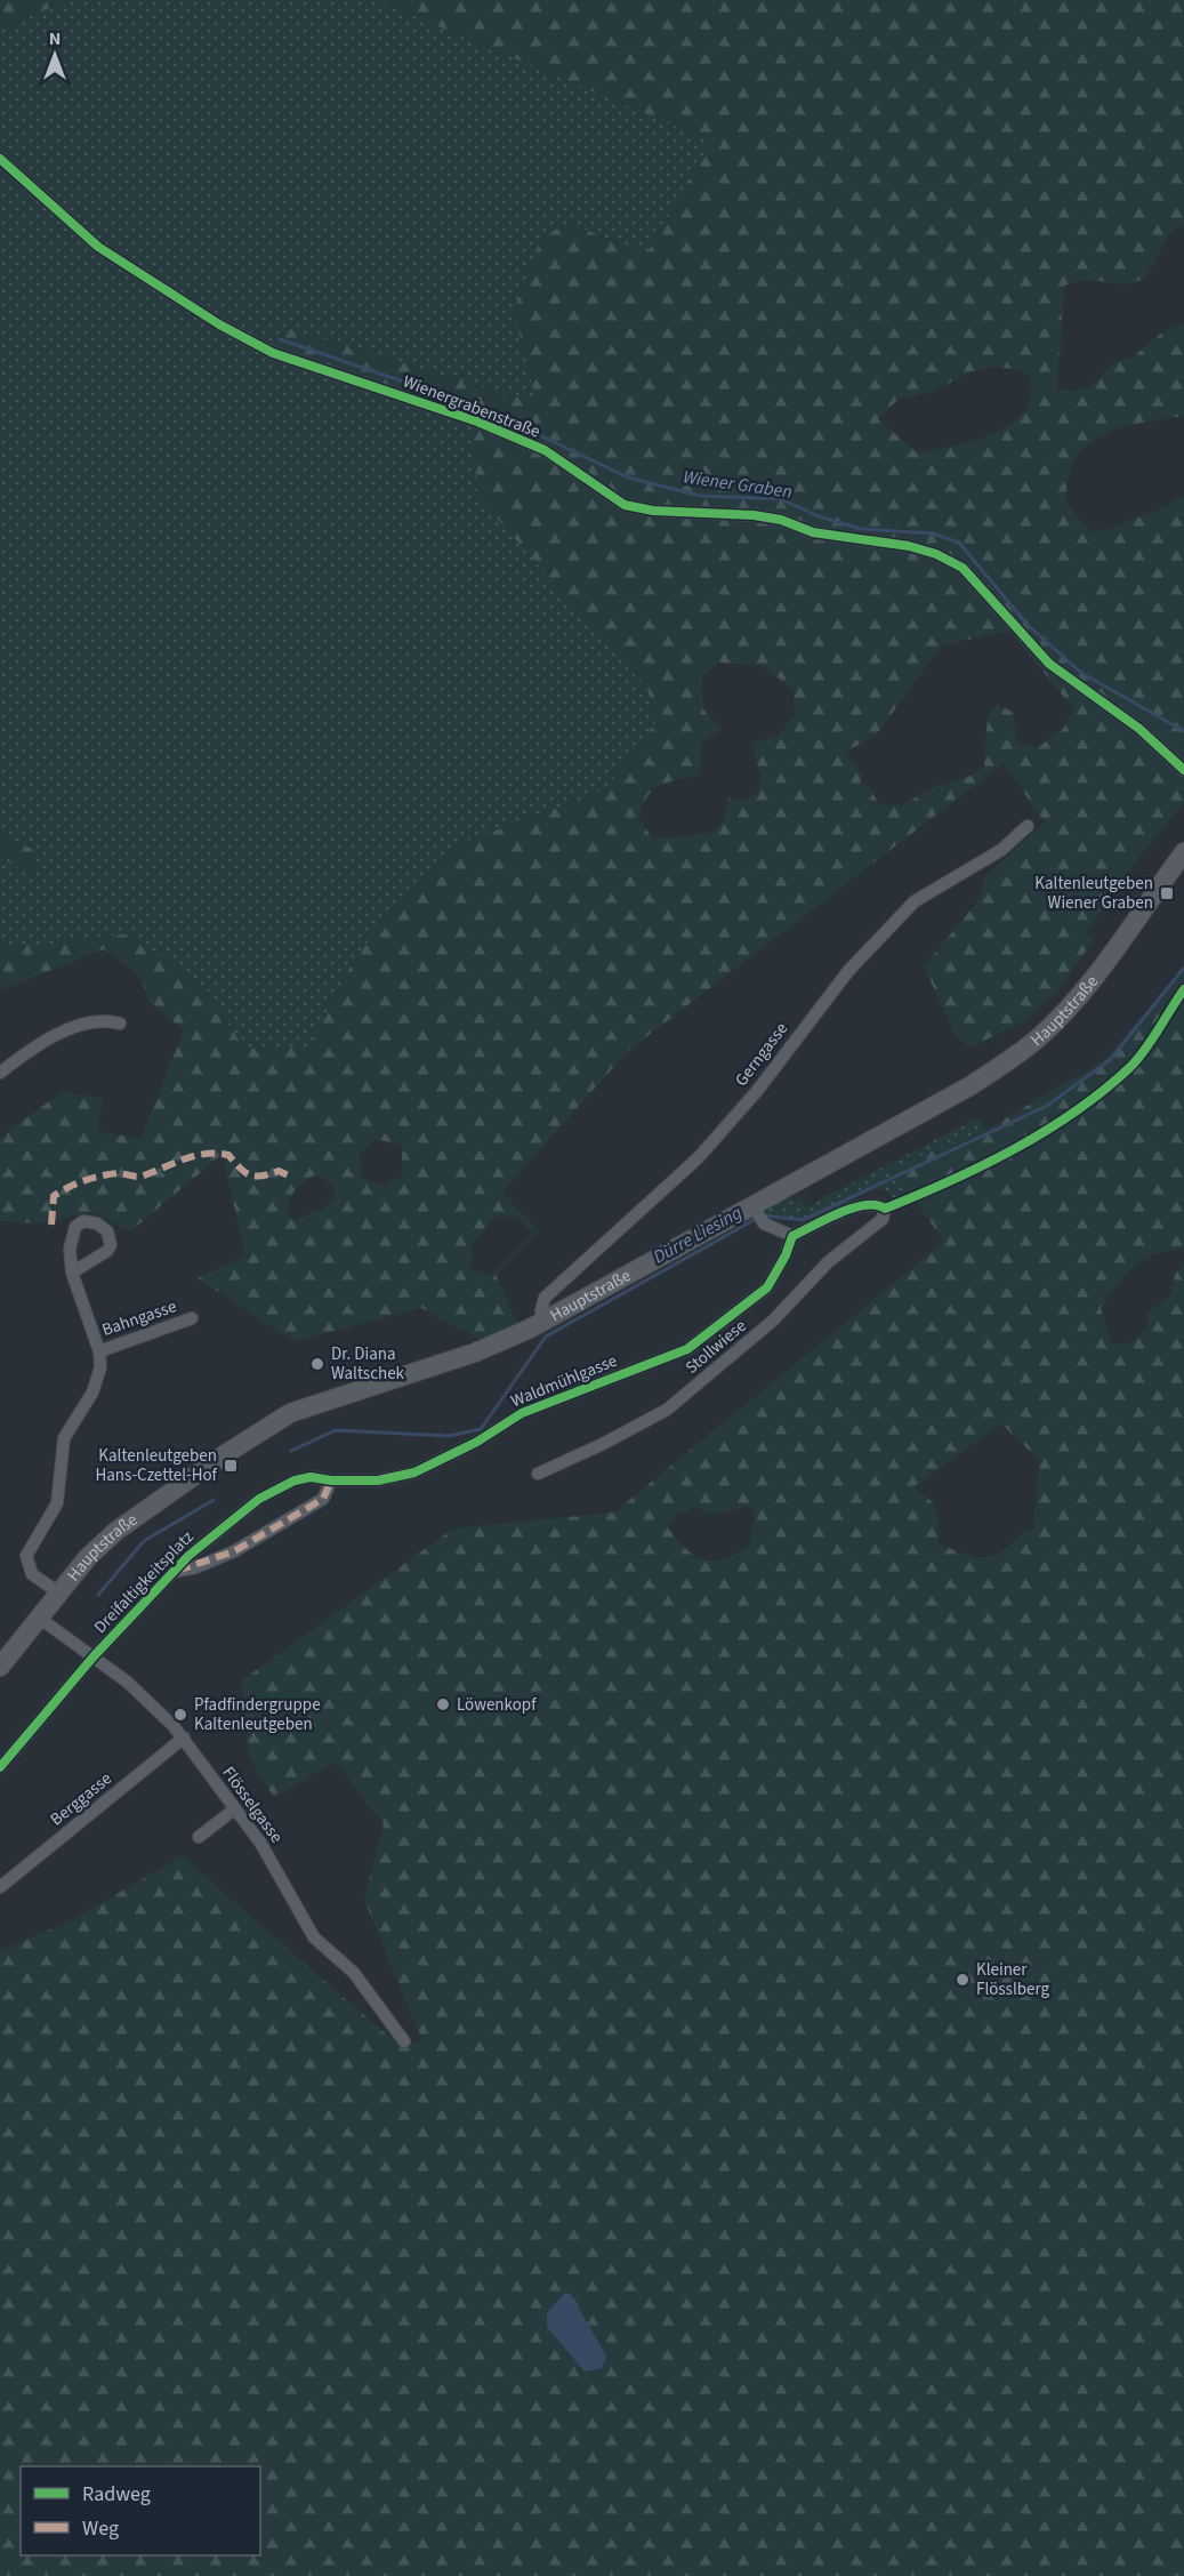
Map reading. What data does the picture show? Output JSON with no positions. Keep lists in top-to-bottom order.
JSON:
{
  "streets": {
    "main road": ["Hauptstraße"],
    "street": [
      "Wienergrabenstraße",
      "Gerngasse",
      "Bahngasse",
      "Stollwiese",
      "Waldmühlgasse",
      "Dreifaltigkeitsplatz",
      "Berggasse",
      "Flösselgasse"
    ]
  },
  "crossings": [
    ["Hauptstraße", "Gerngasse"],
    ["Hauptstraße", "Bahngasse"],
    ["Hauptstraße", "Flösselgasse"],
    ["Stollwiese", "Waldmühlgasse"],
    ["Waldmühlgasse", "Dreifaltigkeitsplatz"],
    ["Dreifaltigkeitsplatz", "Flösselgasse"],
    ["Berggasse", "Flösselgasse"]
  ],
  "water": ["Wiener Graben", "Dürre Liesing"],
  "places": {
    "transit": ["Kaltenleutgeben Wiener Graben", "Kaltenleutgeben Hans-Czettel-Hof"],
    "other": [
      "Dr. Diana Waltschek",
      "Löwenkopf",
      "Pfadfindergruppe Kaltenleutgeben",
      "Kleiner Flösslberg"
    ]
  },
  "legend": ["Radweg", "Weg"],
  "north": "top"
}
